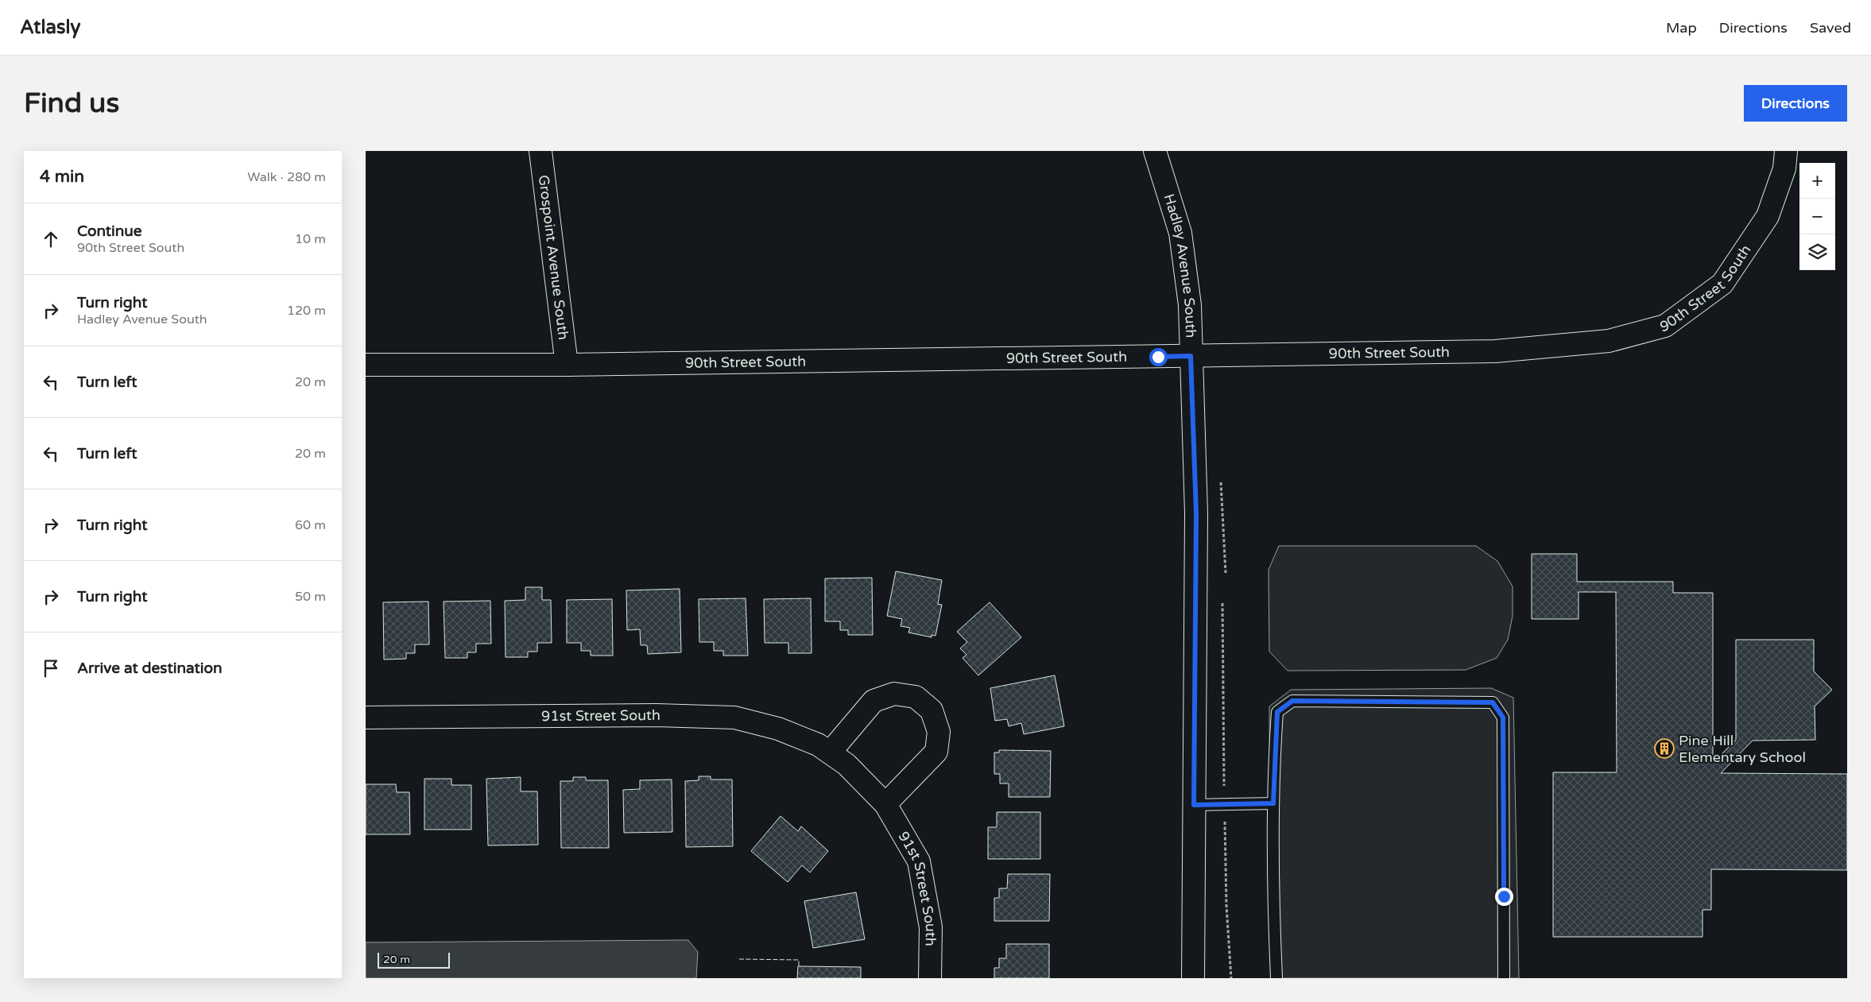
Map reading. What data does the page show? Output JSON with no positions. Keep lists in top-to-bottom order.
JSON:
{
  "streets": {
    "street": [
      "Grospoint Avenue South",
      "Hadley Avenue South",
      "90th Street South",
      "91st Street South"
    ]
  },
  "crossings": [
    ["Grospoint Avenue South", "90th Street South"],
    ["Hadley Avenue South", "90th Street South"]
  ],
  "places": {
    "building": ["Pine Hill Elementary School"]
  },
  "scale_bar": "20 m",
  "page": {
    "header": "Atlasly",
    "nav": ["Map", "Directions", "Saved"],
    "buttons": "Directions",
    "title": "Find us",
    "heading": ["4 min", "Walk · 280 m"],
    "map_buttons": ["+", "−"],
    "list": [
      ["Continue", "90th Street South", "10 m"],
      ["Turn right", "Hadley Avenue South", "120 m"],
      ["Turn left", "20 m"],
      ["Turn left", "20 m"],
      ["Turn right", "60 m"],
      ["Turn right", "50 m"],
      "Arrive at destination"
    ],
    "scale": "20 m"
  }
}
